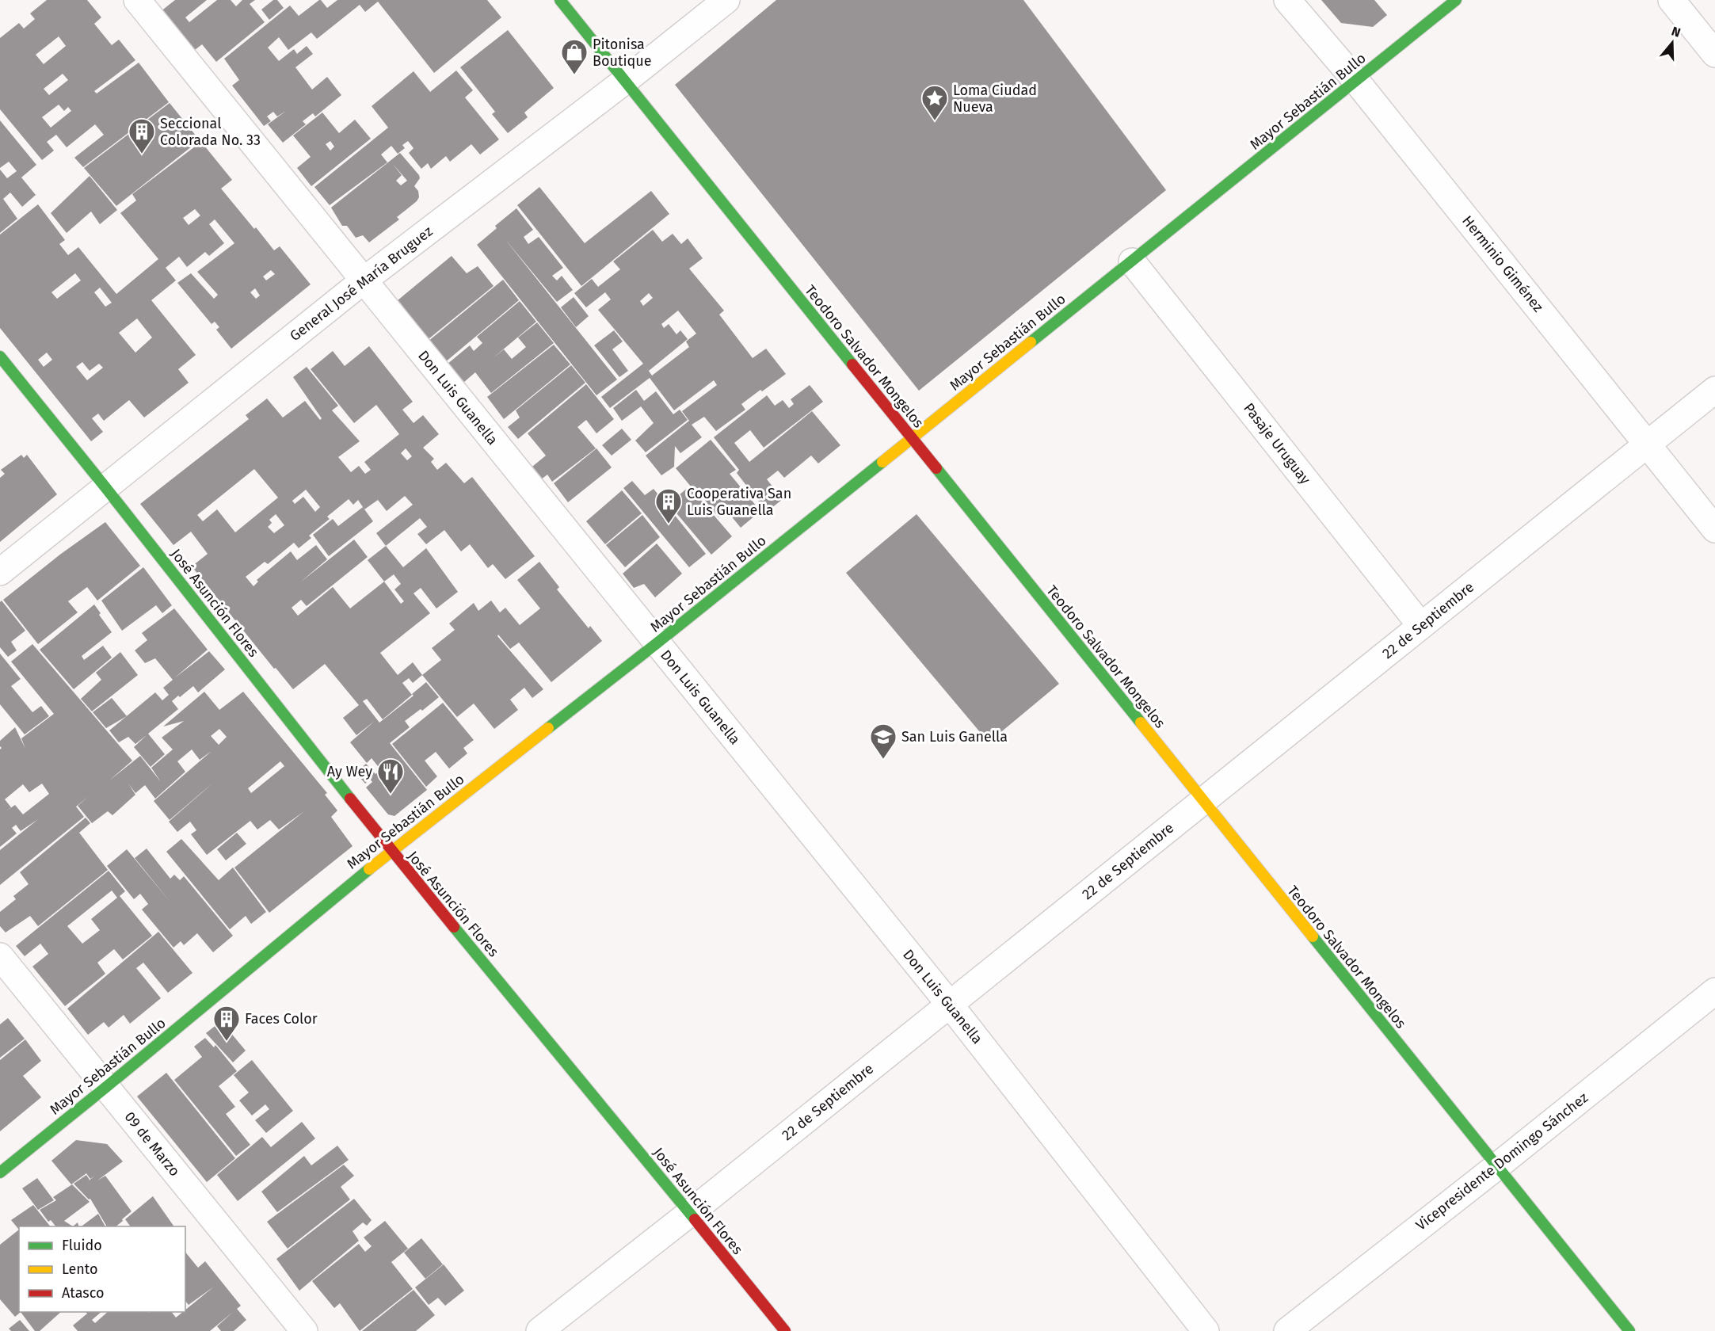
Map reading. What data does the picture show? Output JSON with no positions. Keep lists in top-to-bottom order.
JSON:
{
  "streets": {
    "street": [
      "Mayor Sebastián Bullo",
      "Herminio Giménez",
      "General José María Bruguez",
      "Teodoro Salvador Mongelos",
      "Don Luis Guanella",
      "Pasaje Uruguay",
      "José Asunción Flores",
      "22 de Septiembre",
      "09 de Marzo",
      "Vicepresidente Domingo Sánchez"
    ]
  },
  "crossings": [
    ["Mayor Sebastián Bullo", "Herminio Giménez"],
    ["Mayor Sebastián Bullo", "Teodoro Salvador Mongelos"],
    ["Mayor Sebastián Bullo", "Don Luis Guanella"],
    ["Mayor Sebastián Bullo", "Pasaje Uruguay"],
    ["Mayor Sebastián Bullo", "José Asunción Flores"],
    ["Mayor Sebastián Bullo", "09 de Marzo"],
    ["Herminio Giménez", "22 de Septiembre"],
    ["General José María Bruguez", "Teodoro Salvador Mongelos"],
    ["General José María Bruguez", "Don Luis Guanella"],
    ["General José María Bruguez", "José Asunción Flores"],
    ["Teodoro Salvador Mongelos", "22 de Septiembre"],
    ["Teodoro Salvador Mongelos", "Vicepresidente Domingo Sánchez"],
    ["Don Luis Guanella", "22 de Septiembre"],
    ["Pasaje Uruguay", "22 de Septiembre"],
    ["José Asunción Flores", "22 de Septiembre"]
  ],
  "places": {
    "shop": ["Pitonisa Boutique"],
    "place": ["Loma Ciudad Nueva"],
    "building": ["Seccional Colorada No. 33", "Cooperativa San Luis Guanella", "Faces Color"],
    "school or university": ["San Luis Ganella"],
    "restaurant": ["Ay Wey"]
  },
  "legend": ["Fluido", "Lento", "Atasco"],
  "north": "top"
}
